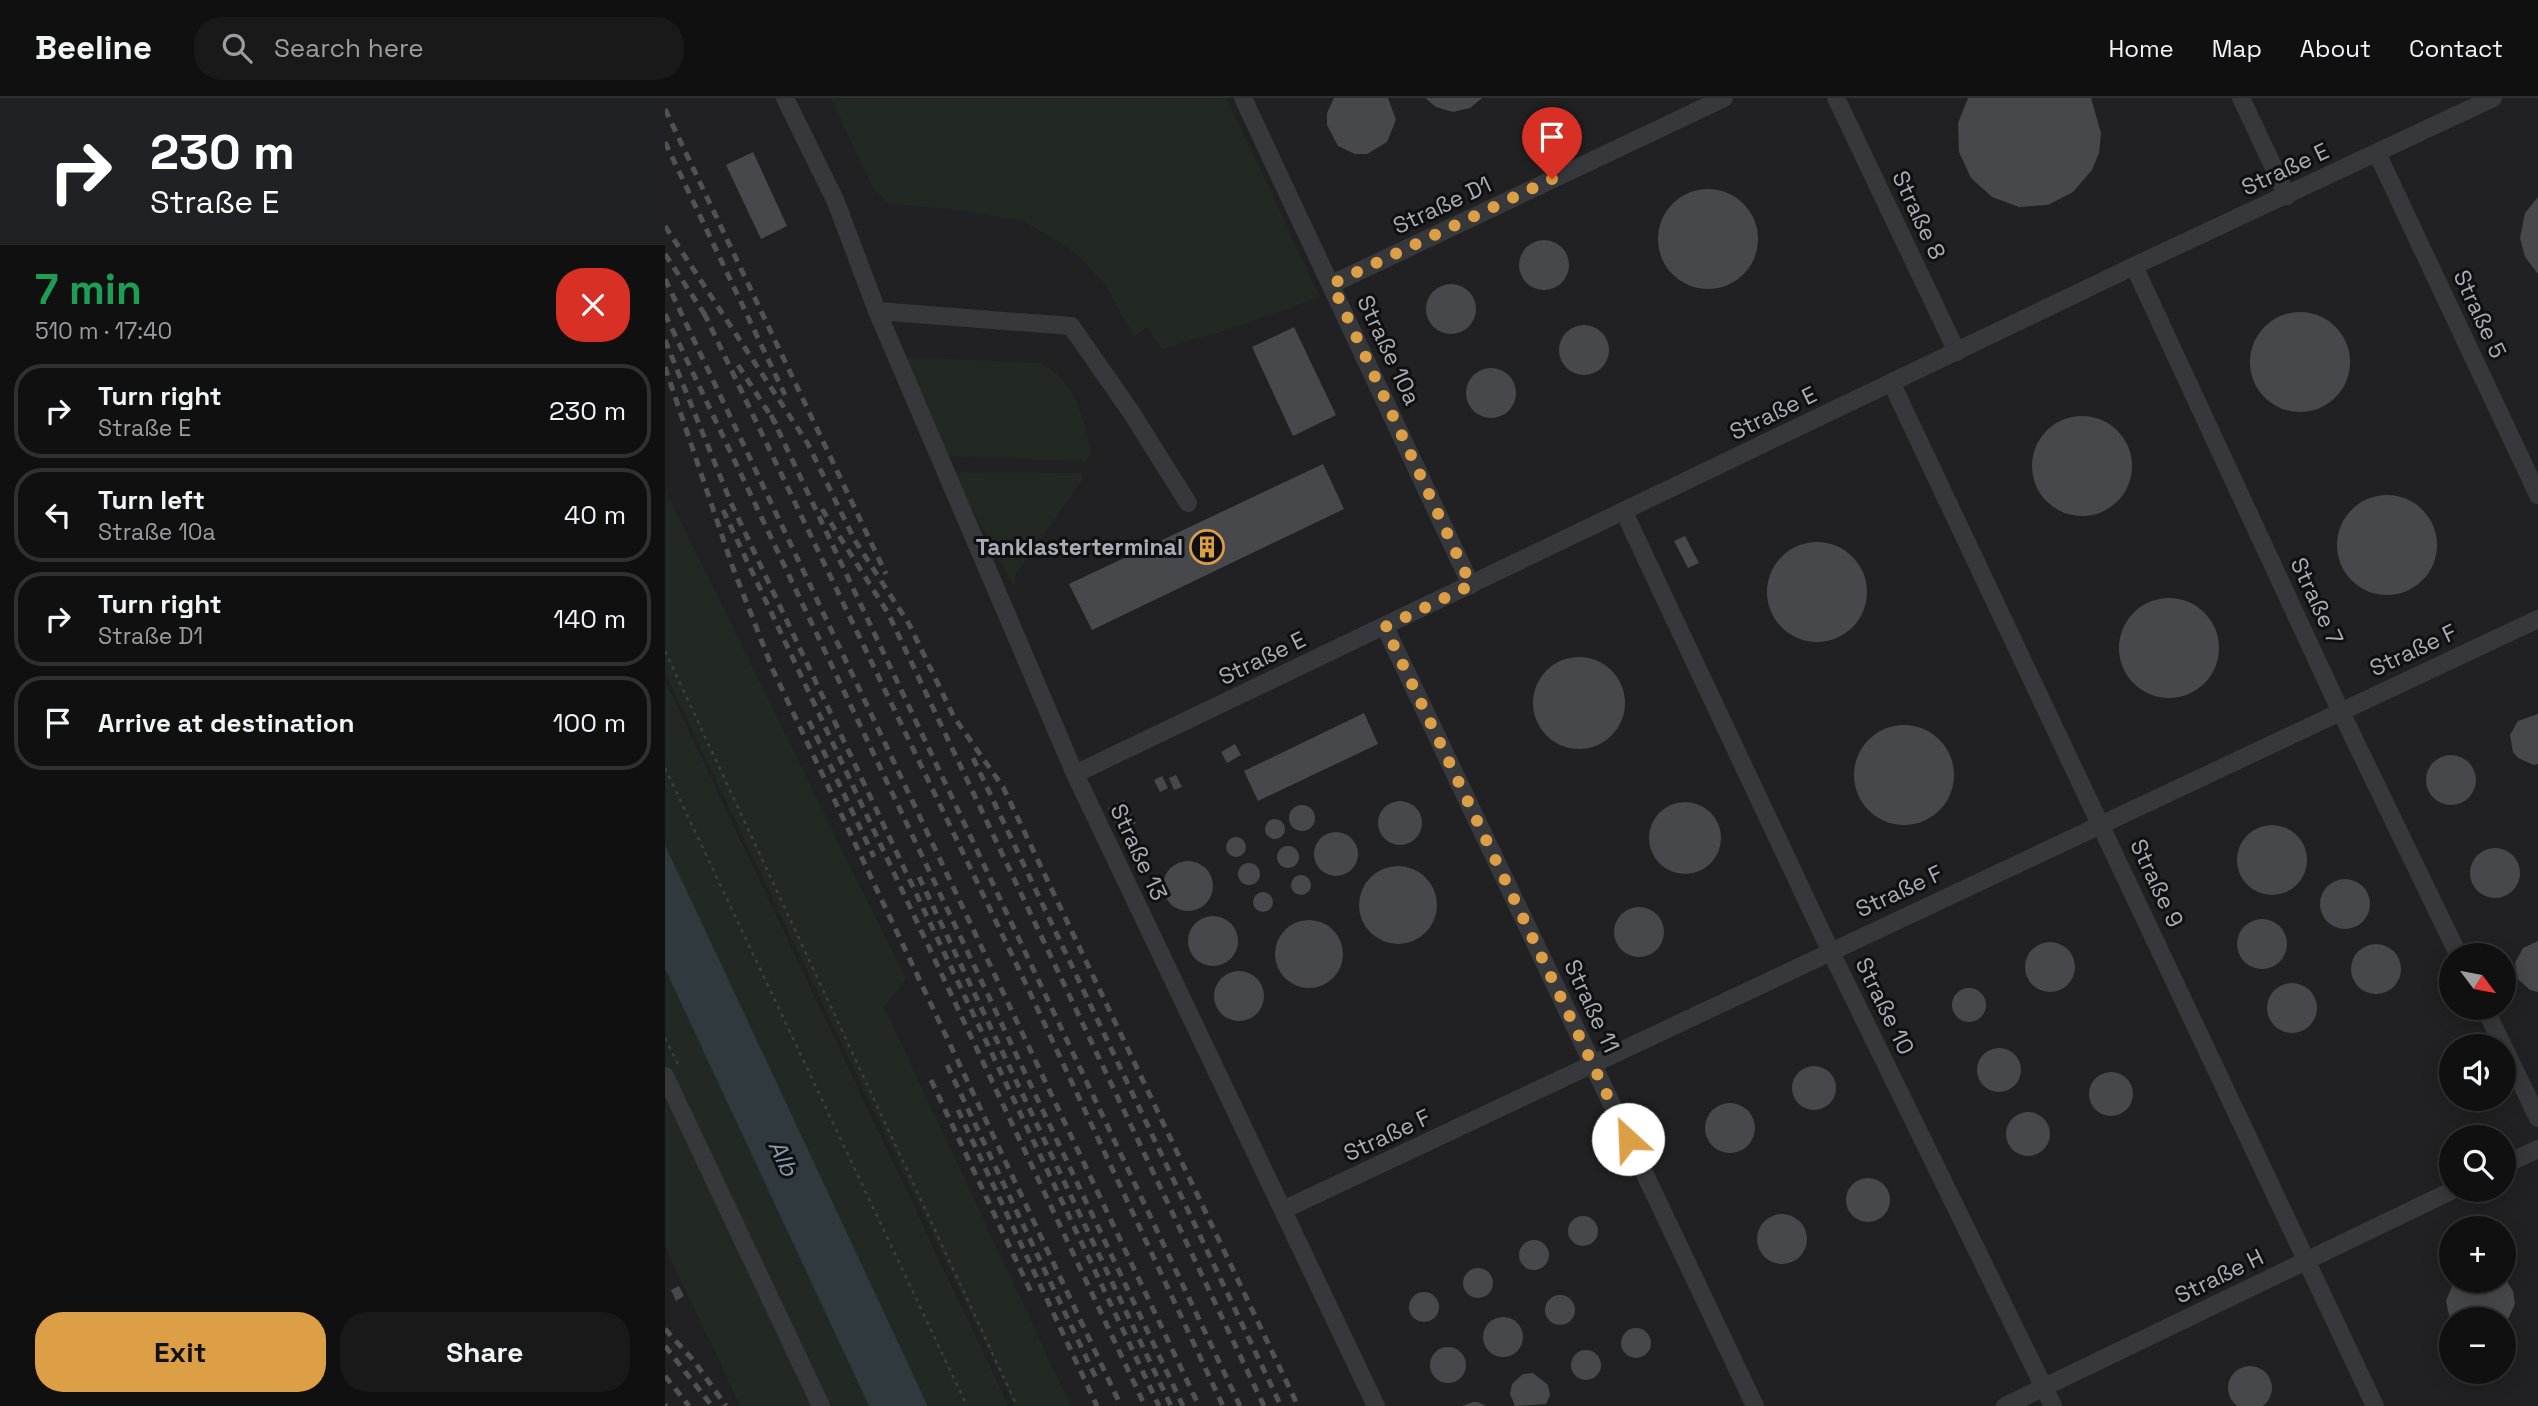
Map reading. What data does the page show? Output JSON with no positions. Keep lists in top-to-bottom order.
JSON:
{
  "streets": {
    "lane": [
      "Straße E",
      "Straße D1",
      "Straße 8",
      "Straße 5",
      "Straße 10a",
      "Straße 7",
      "Straße F",
      "Straße 13",
      "Straße 9",
      "Straße 11",
      "Straße 10",
      "Straße H"
    ]
  },
  "crossings": [
    ["Straße E", "Straße 8"],
    ["Straße E", "Straße 5"],
    ["Straße E", "Straße 10a"],
    ["Straße E", "Straße 7"],
    ["Straße E", "Straße 13"],
    ["Straße E", "Straße 9"],
    ["Straße E", "Straße 11"],
    ["Straße E", "Straße 10"],
    ["Straße D1", "Straße 10a"],
    ["Straße 7", "Straße F"],
    ["Straße F", "Straße 13"],
    ["Straße F", "Straße 9"],
    ["Straße F", "Straße 11"],
    ["Straße F", "Straße 10"],
    ["Straße 9", "Straße H"],
    ["Straße 10", "Straße H"]
  ],
  "water": ["Alb"],
  "places": {
    "building": ["Tanklasterterminal"]
  },
  "north": "bottom right",
  "page": {
    "header": "Beeline",
    "search": "Search here",
    "nav": [
      "Home",
      "Map",
      "About",
      "Contact"
    ],
    "turn": ["230 m", "Straße E"],
    "heading": ["7 min", "510 m · 17:40"],
    "list": [
      {
        "name": "Turn right",
        "note": "Straße E",
        "value": "230 m"
      },
      {
        "name": "Turn left",
        "note": "Straße 10a",
        "value": "40 m"
      },
      {
        "name": "Turn right",
        "note": "Straße D1",
        "value": "140 m"
      },
      {
        "name": "Arrive at destination",
        "value": "100 m"
      }
    ],
    "map_buttons": ["+", "−"],
    "buttons": ["Exit", "Share"]
  }
}
